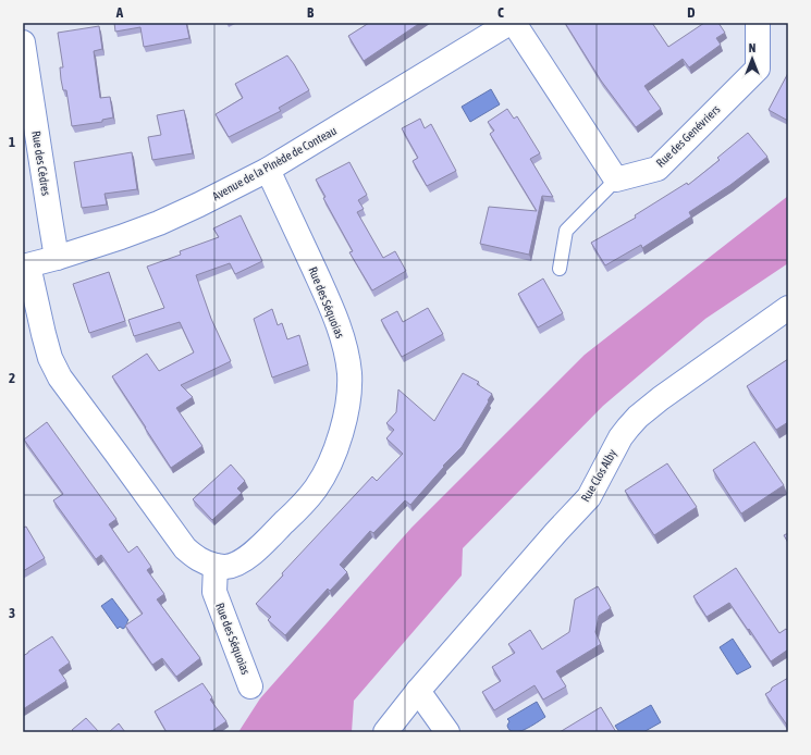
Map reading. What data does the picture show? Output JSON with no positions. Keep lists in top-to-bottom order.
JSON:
{
  "streets": {
    "street": [
      "Rue des Genévriers",
      "Rue des Cèdres",
      "Avenue de la Pinède de Conteau",
      "Rue des Séquoias",
      "Rue Clos Alby"
    ]
  },
  "crossings": [
    ["Rue des Cèdres", "Avenue de la Pinède de Conteau"],
    ["Avenue de la Pinède de Conteau", "Rue des Séquoias"]
  ],
  "north": "top",
  "grid": {
    "columns": [
      "A",
      "B",
      "C",
      "D"
    ],
    "rows": ["1", "2", "3"]
  }
}
